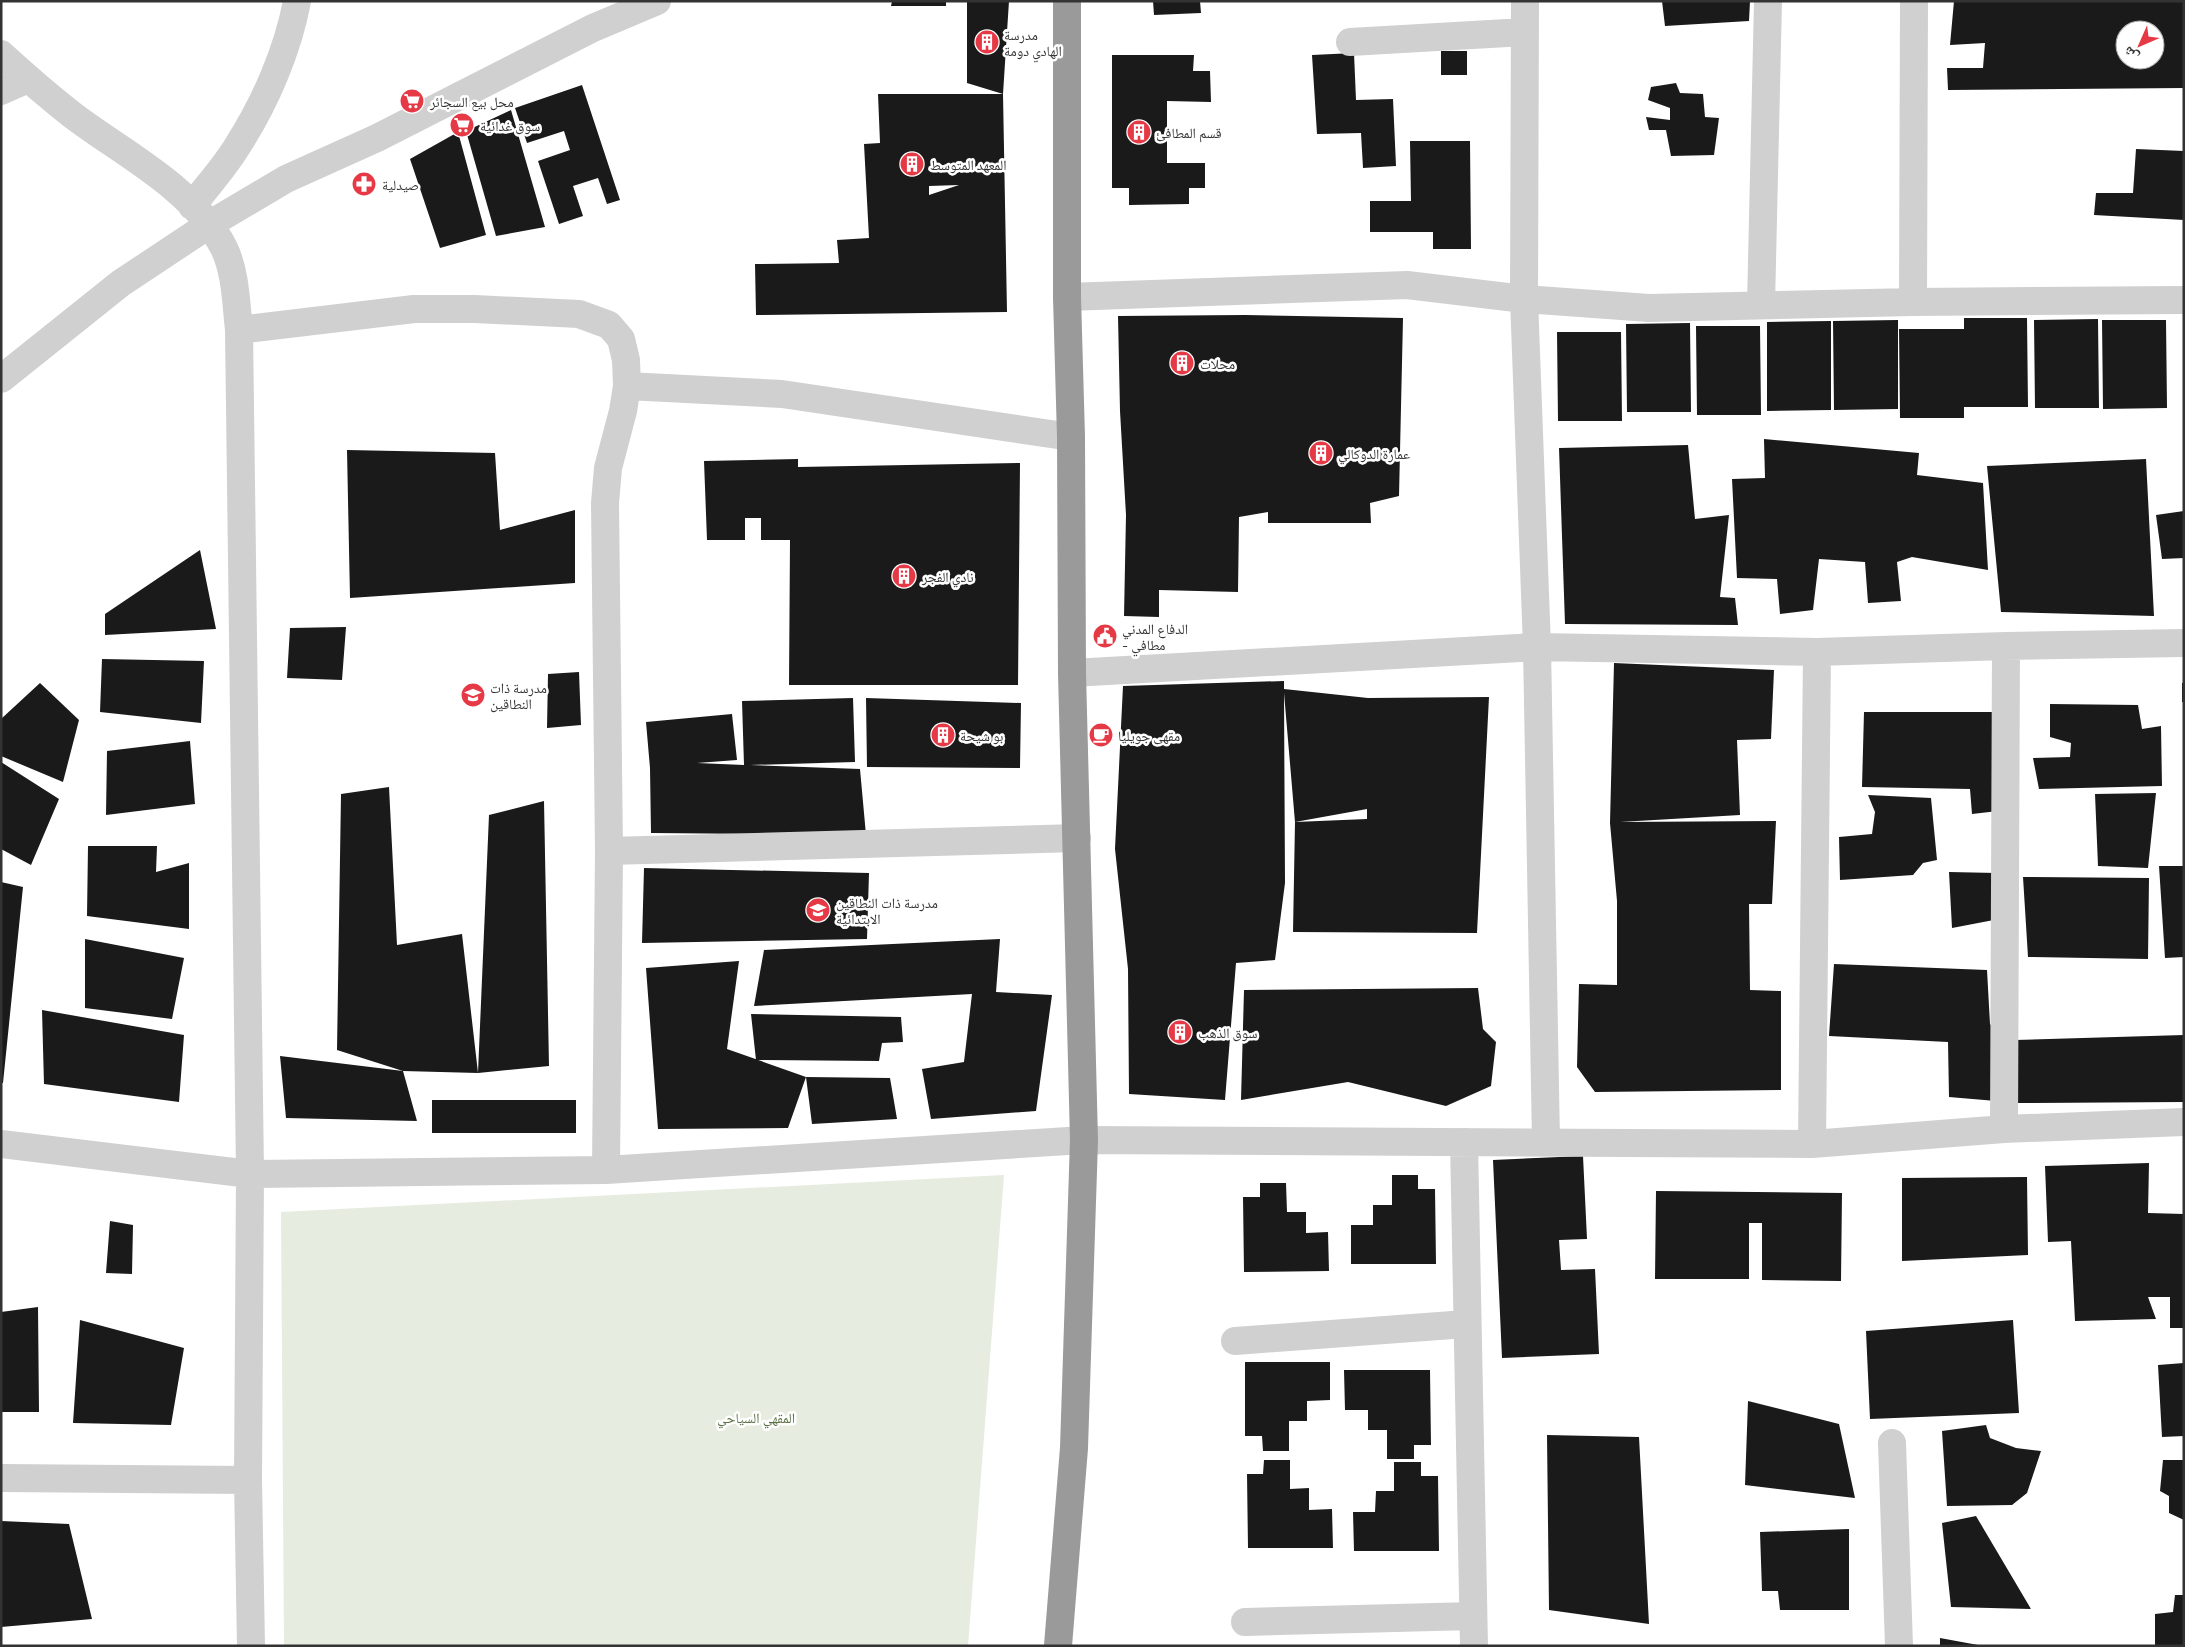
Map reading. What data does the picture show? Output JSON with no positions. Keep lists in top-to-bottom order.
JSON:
{
  "parks": ["المقهي السياحي"],
  "places": {
    "building": [
      "مدرسة الهادي دومة",
      "قسم المطافئ",
      "المعهد المتوسط",
      "محلات",
      "عمارة الدوكالي",
      "نادي الفجر",
      "بو شيحة",
      "سوق الذهب"
    ],
    "supermarket": ["محل بيع السجائر", "سوق غدائية"],
    "pharmacy": ["صيدلية"],
    "public building": ["الدفاع المدني - مطافي"],
    "school or university": ["مدرسة ذات النطاقين", "مدرسة ذات النطاقين الابتدائية"],
    "cafe": ["مقهى جويليا"]
  },
  "north": "bottom left"
}
